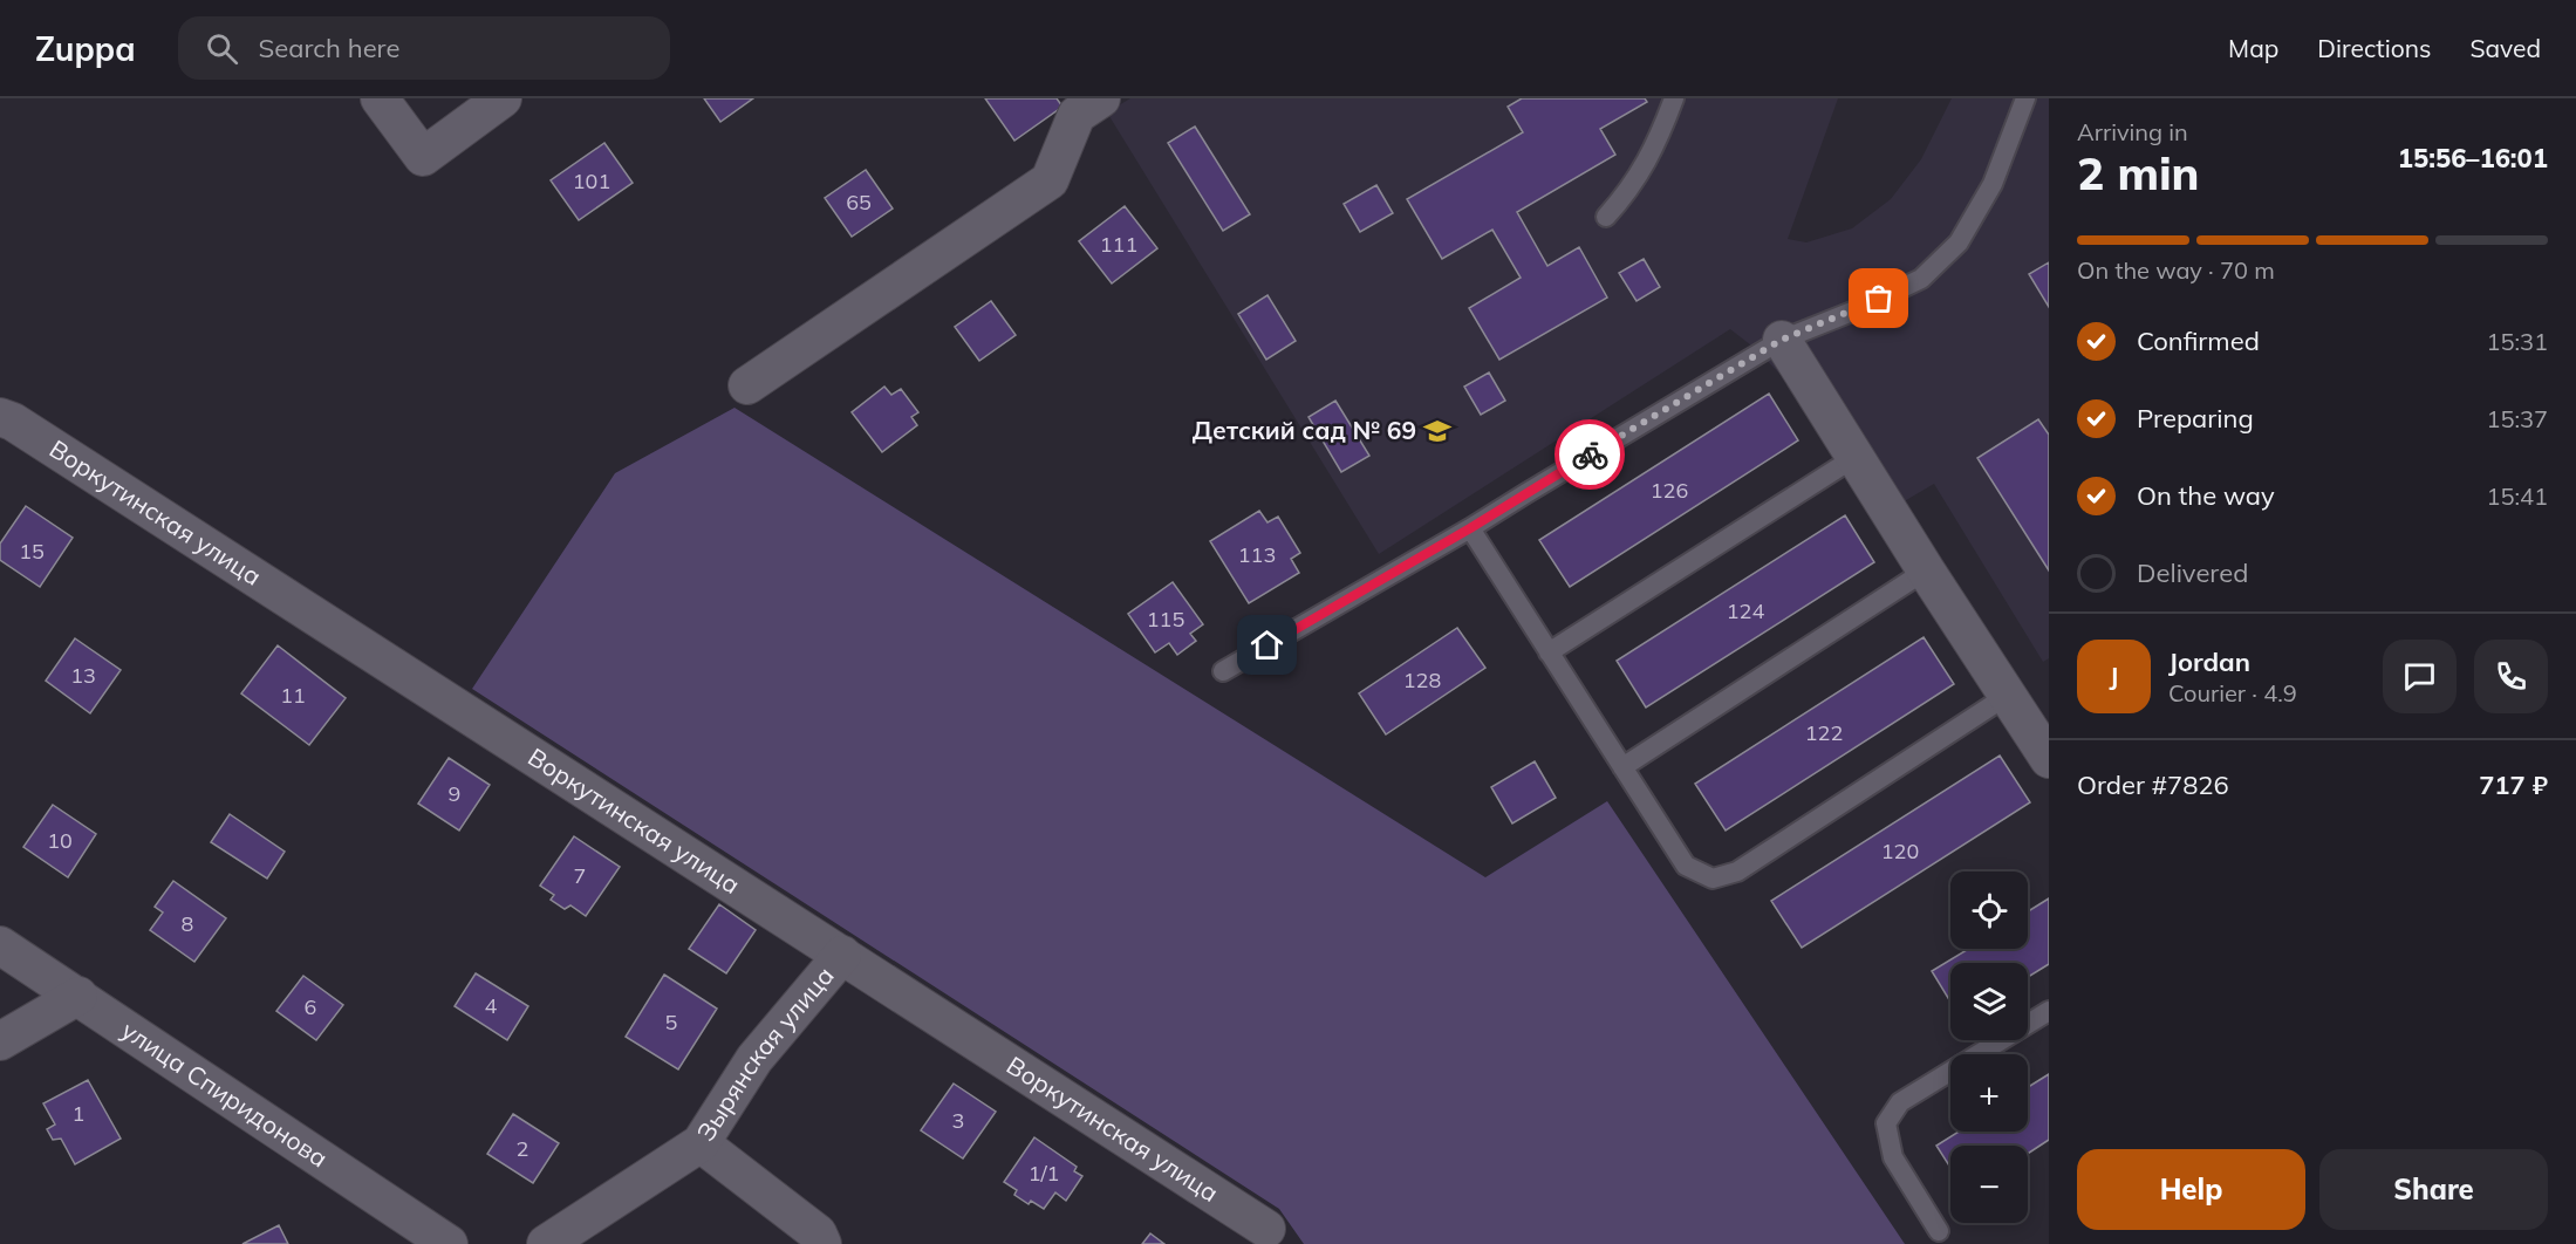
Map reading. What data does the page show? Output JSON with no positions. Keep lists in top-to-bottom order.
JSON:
{
  "streets": {
    "street": ["Воркутинская улица", "Зырянская улица", "улица Спиридонова"]
  },
  "crossings": [
    ["Воркутинская улица", "Зырянская улица"]
  ],
  "places": {
    "school or university": ["Детский сад № 69"]
  },
  "house_numbers": [
    "101",
    "65",
    "111",
    "126",
    "15",
    "113",
    "124",
    "115",
    "13",
    "128",
    "11",
    "122",
    "9",
    "10",
    "120",
    "7",
    "8",
    "4",
    "6",
    "5",
    "1",
    "3",
    "2",
    "1/1"
  ],
  "page": {
    "header": "Zuppa",
    "search": "Search here",
    "nav": ["Map", "Directions", "Saved"],
    "heading": ["2 min", "Arriving in", "15:56–16:01"],
    "panel": [
      "Jordan",
      "Courier · 4.9",
      "Order #7826",
      "717 ₽"
    ],
    "bar": "On the way · 70 m",
    "list": [
      ["Confirmed", "15:31"],
      ["Preparing", "15:37"],
      ["On the way", "15:41"],
      "Delivered"
    ],
    "round": "J",
    "map_buttons": ["+", "−"],
    "buttons": ["Help", "Share"]
  }
}
